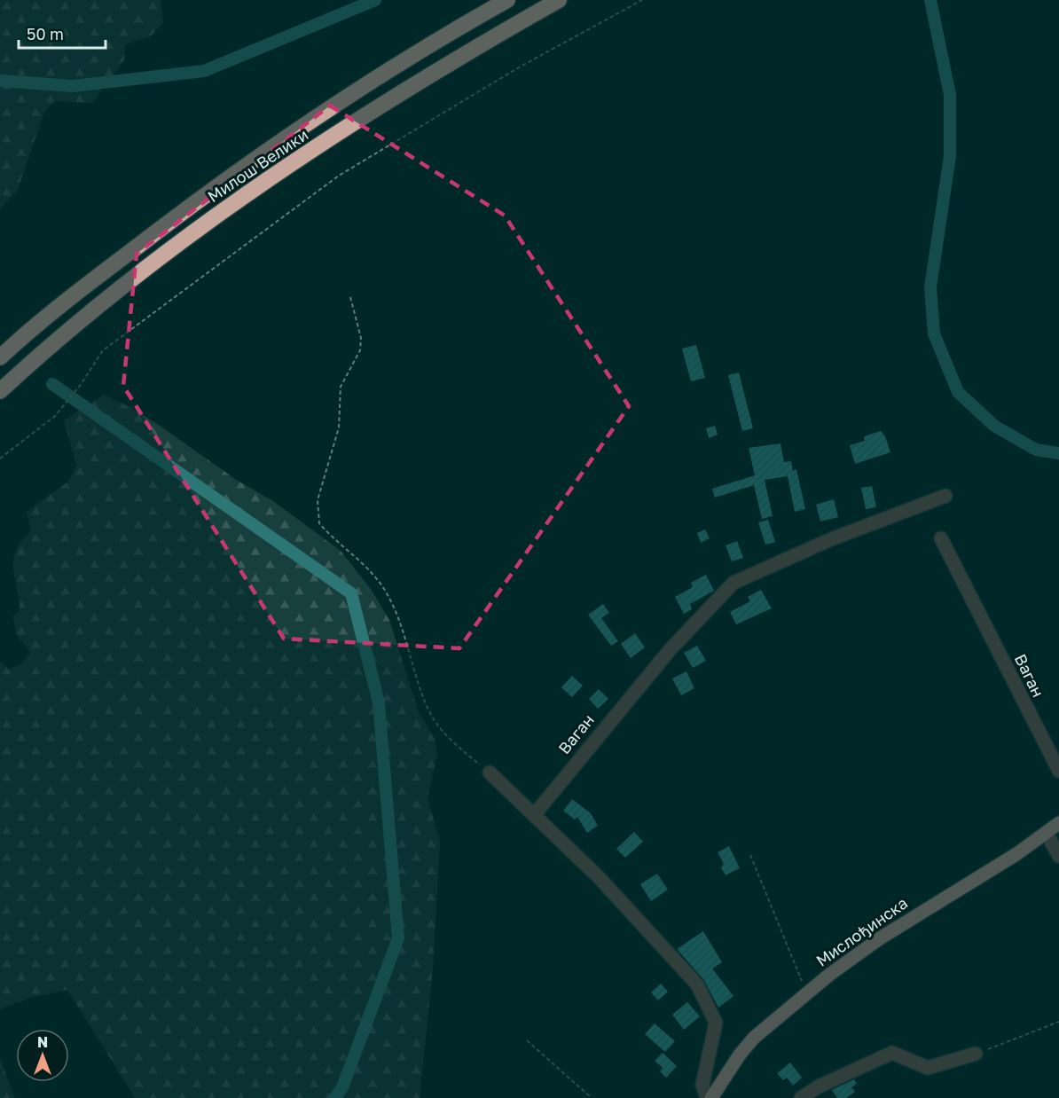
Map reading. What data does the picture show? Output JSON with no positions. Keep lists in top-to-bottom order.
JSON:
{
  "streets": {
    "highway": ["Милош Велики"],
    "main road": ["Мислођинска"],
    "street": ["Ваган"]
  },
  "scale_bar": "50 m",
  "north": "top"
}
